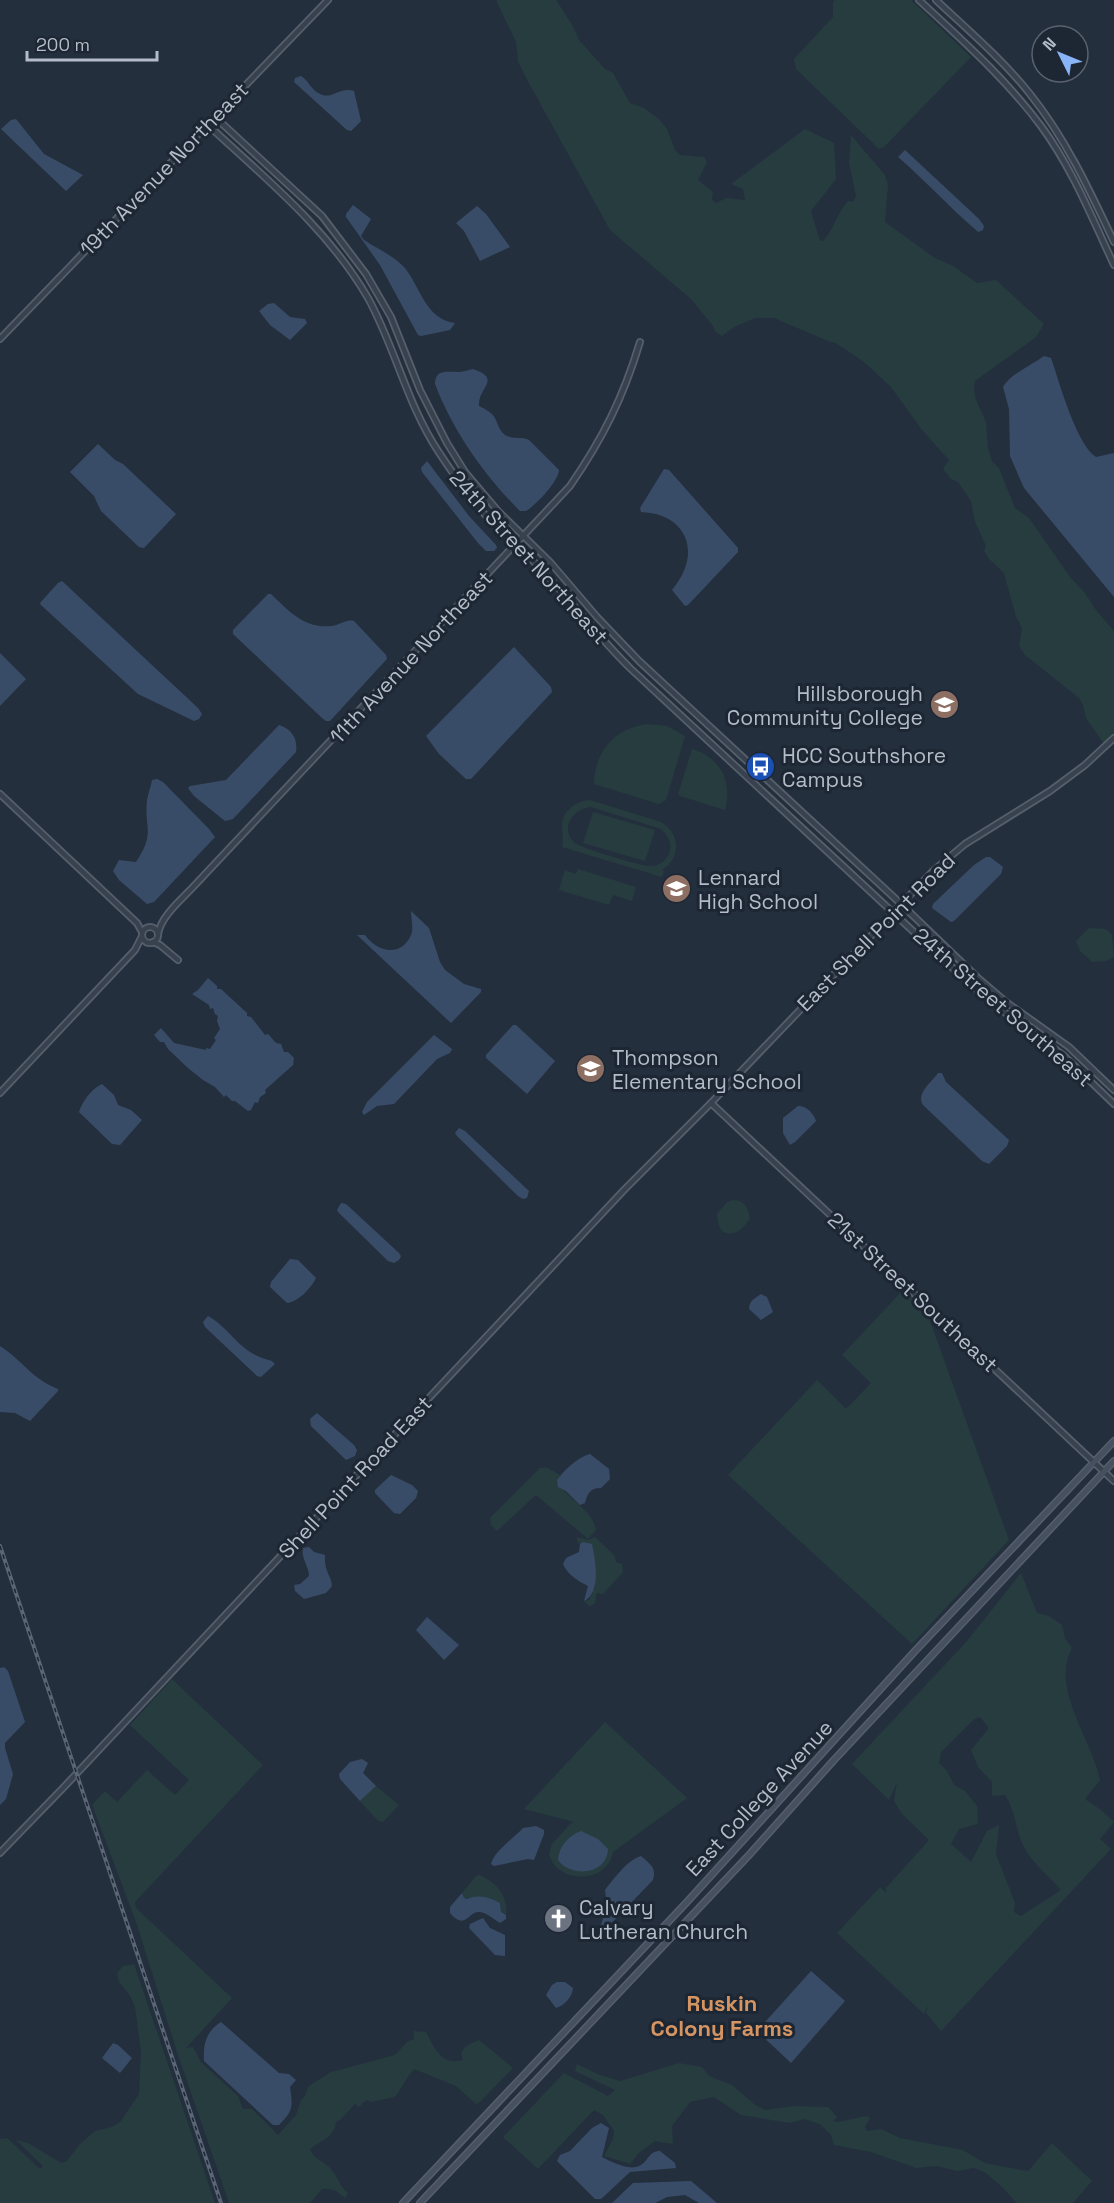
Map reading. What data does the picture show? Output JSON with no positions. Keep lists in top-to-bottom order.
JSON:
{
  "streets": {
    "main road": ["East College Avenue"],
    "street": [
      "19th Avenue Northeast",
      "24th Street Northeast",
      "11th Avenue Northeast",
      "East Shell Point Road",
      "24th Street Southeast",
      "21st Street Southeast",
      "Shell Point Road East"
    ]
  },
  "crossings": [
    ["19th Avenue Northeast", "24th Street Northeast"],
    ["24th Street Northeast", "11th Avenue Northeast"],
    ["24th Street Northeast", "East Shell Point Road"],
    ["24th Street Northeast", "24th Street Southeast"],
    ["East Shell Point Road", "24th Street Southeast"],
    ["East Shell Point Road", "21st Street Southeast"],
    ["East Shell Point Road", "Shell Point Road East"],
    ["21st Street Southeast", "Shell Point Road East"],
    ["21st Street Southeast", "East College Avenue"]
  ],
  "districts": ["Ruskin Colony Farms"],
  "places": {
    "school or university": ["Hillsborough Community College", "Lennard High School", "Thompson Elementary School"],
    "bus stop": ["HCC Southshore Campus"],
    "church": ["Calvary Lutheran Church"]
  },
  "scale_bar": "200 m",
  "north": "top left"
}
